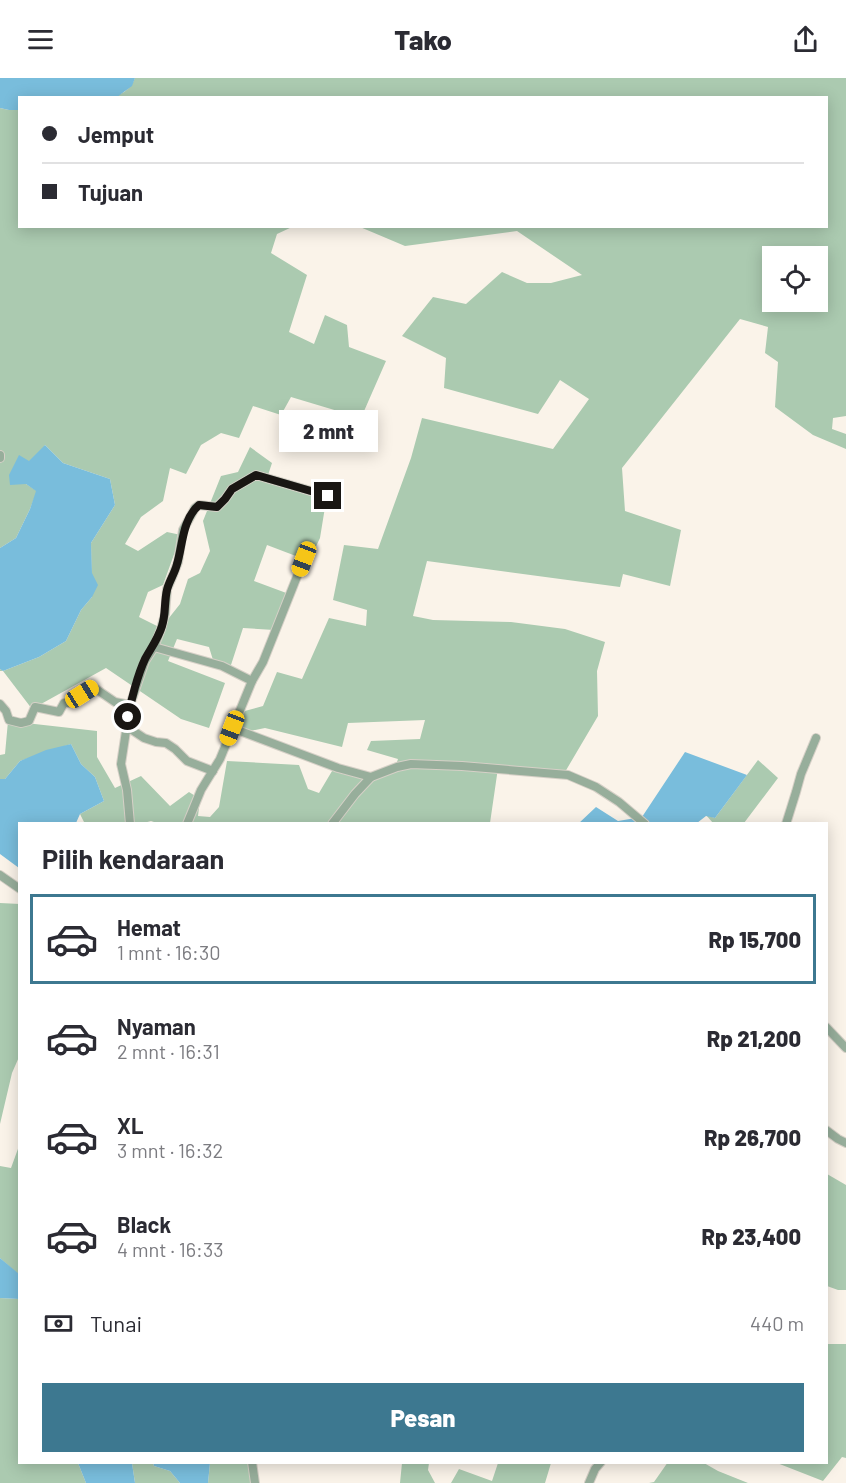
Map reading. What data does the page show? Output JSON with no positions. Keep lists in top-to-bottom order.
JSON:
{
  "page": {
    "header": "Tako",
    "banner": ["Jemput", "Tujuan"],
    "bubble": "2 mnt",
    "heading": "Pilih kendaraan",
    "list": [
      {
        "name": "Hemat",
        "note": "1 mnt · 16:30",
        "value": "Rp 15,700"
      },
      {
        "name": "Nyaman",
        "note": "2 mnt · 16:31",
        "value": "Rp 21,200"
      },
      {
        "name": "XL",
        "note": "3 mnt · 16:32",
        "value": "Rp 26,700"
      },
      {
        "name": "Black",
        "note": "4 mnt · 16:33",
        "value": "Rp 23,400"
      }
    ],
    "pay": ["Tunai", "440 m"],
    "buttons": "Pesan"
  }
}
